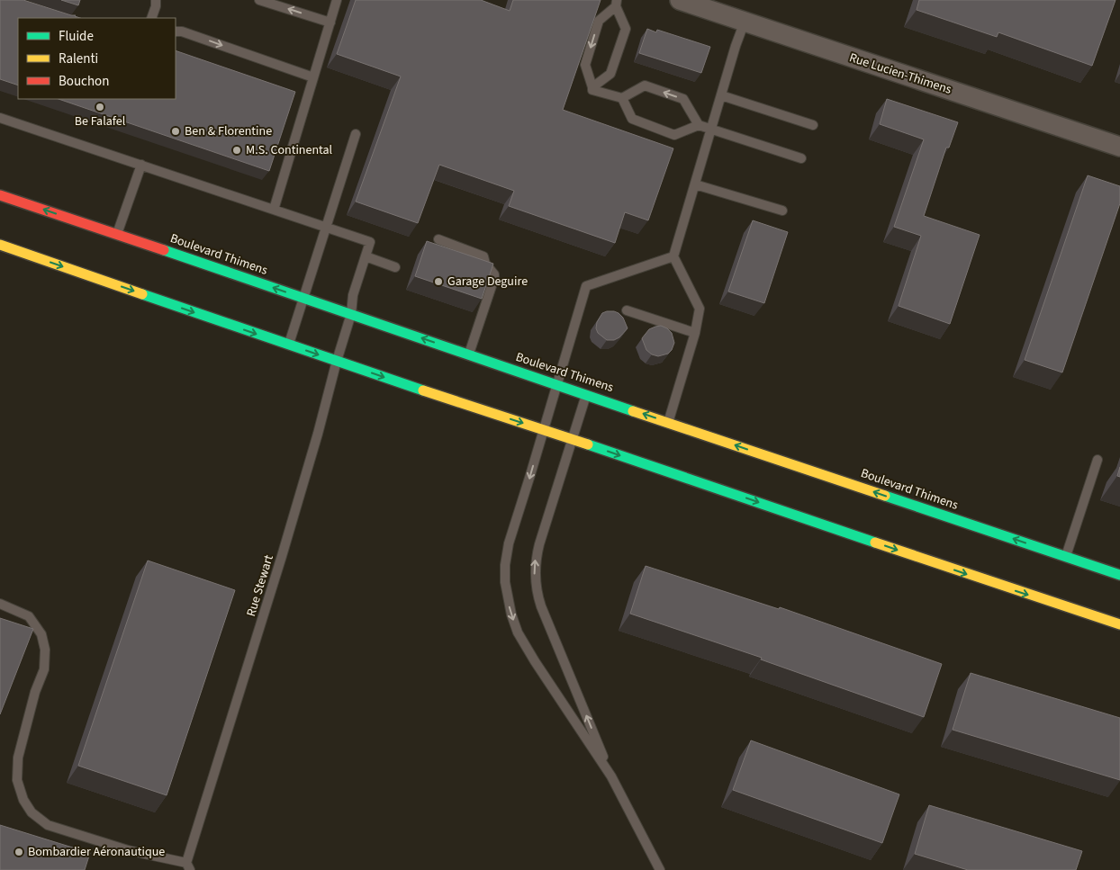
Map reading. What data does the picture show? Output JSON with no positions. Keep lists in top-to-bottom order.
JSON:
{
  "streets": {
    "street": ["Rue Lucien-Thimens", "Boulevard Thimens"],
    "lane": ["Rue Stewart"]
  },
  "crossings": [
    ["Boulevard Thimens", "Rue Stewart"]
  ],
  "places": [
    "Be Falafel",
    "Ben & Florentine",
    "M.S. Continental",
    "Garage Deguire",
    "Bombardier Aéronautique"
  ],
  "legend": ["Fluide", "Ralenti", "Bouchon"]
}
